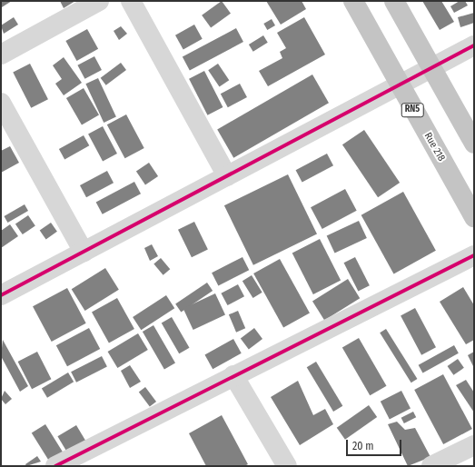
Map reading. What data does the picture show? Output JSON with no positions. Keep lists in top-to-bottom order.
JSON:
{
  "streets": {
    "highway": ["RN5", "Rue 218"]
  },
  "scale_bar": "20 m"
}
